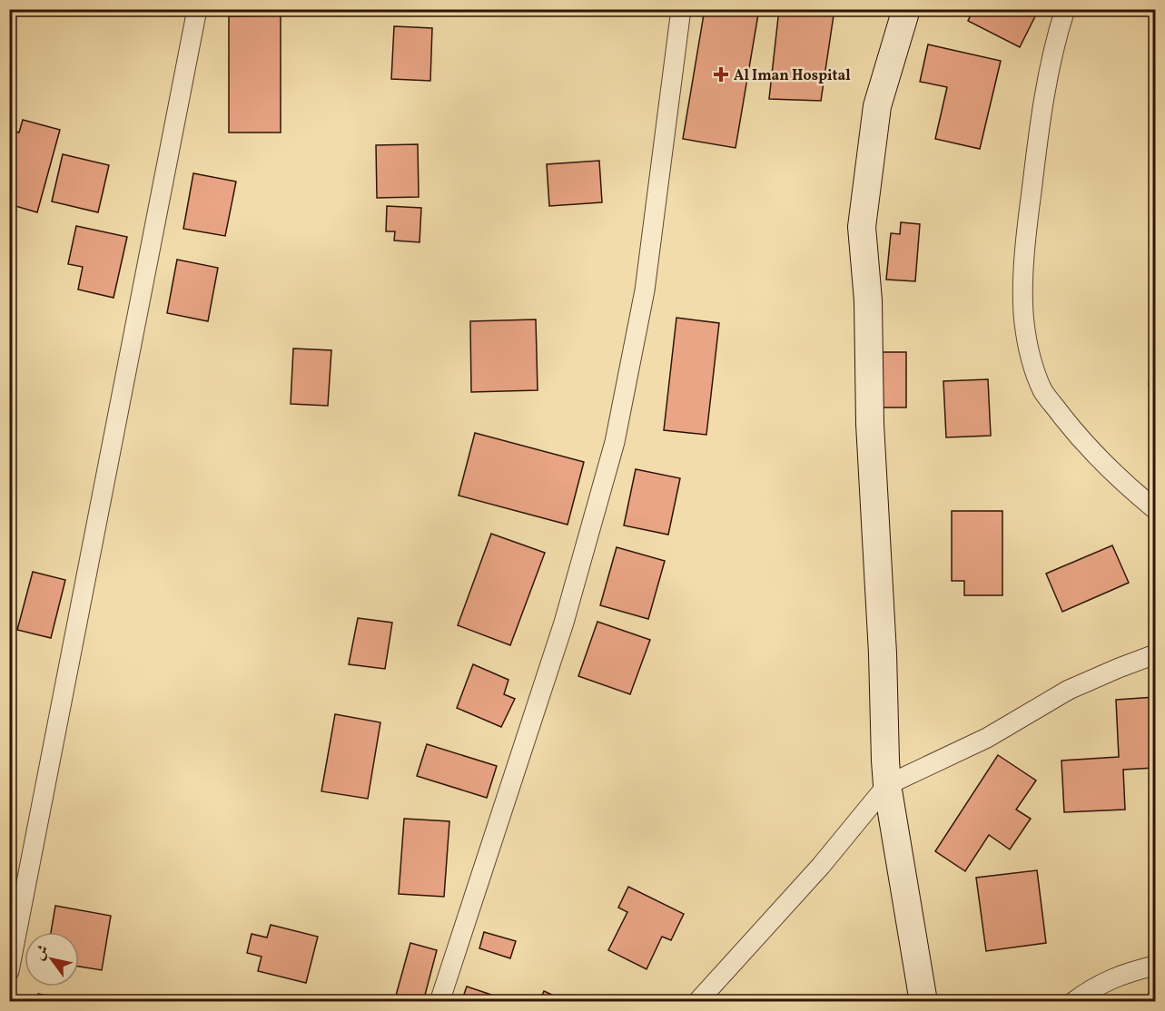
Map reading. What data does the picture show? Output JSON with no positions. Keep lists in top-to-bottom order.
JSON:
{
  "places": {
    "health": ["Al Iman Hospital"]
  },
  "north": "top left"
}
